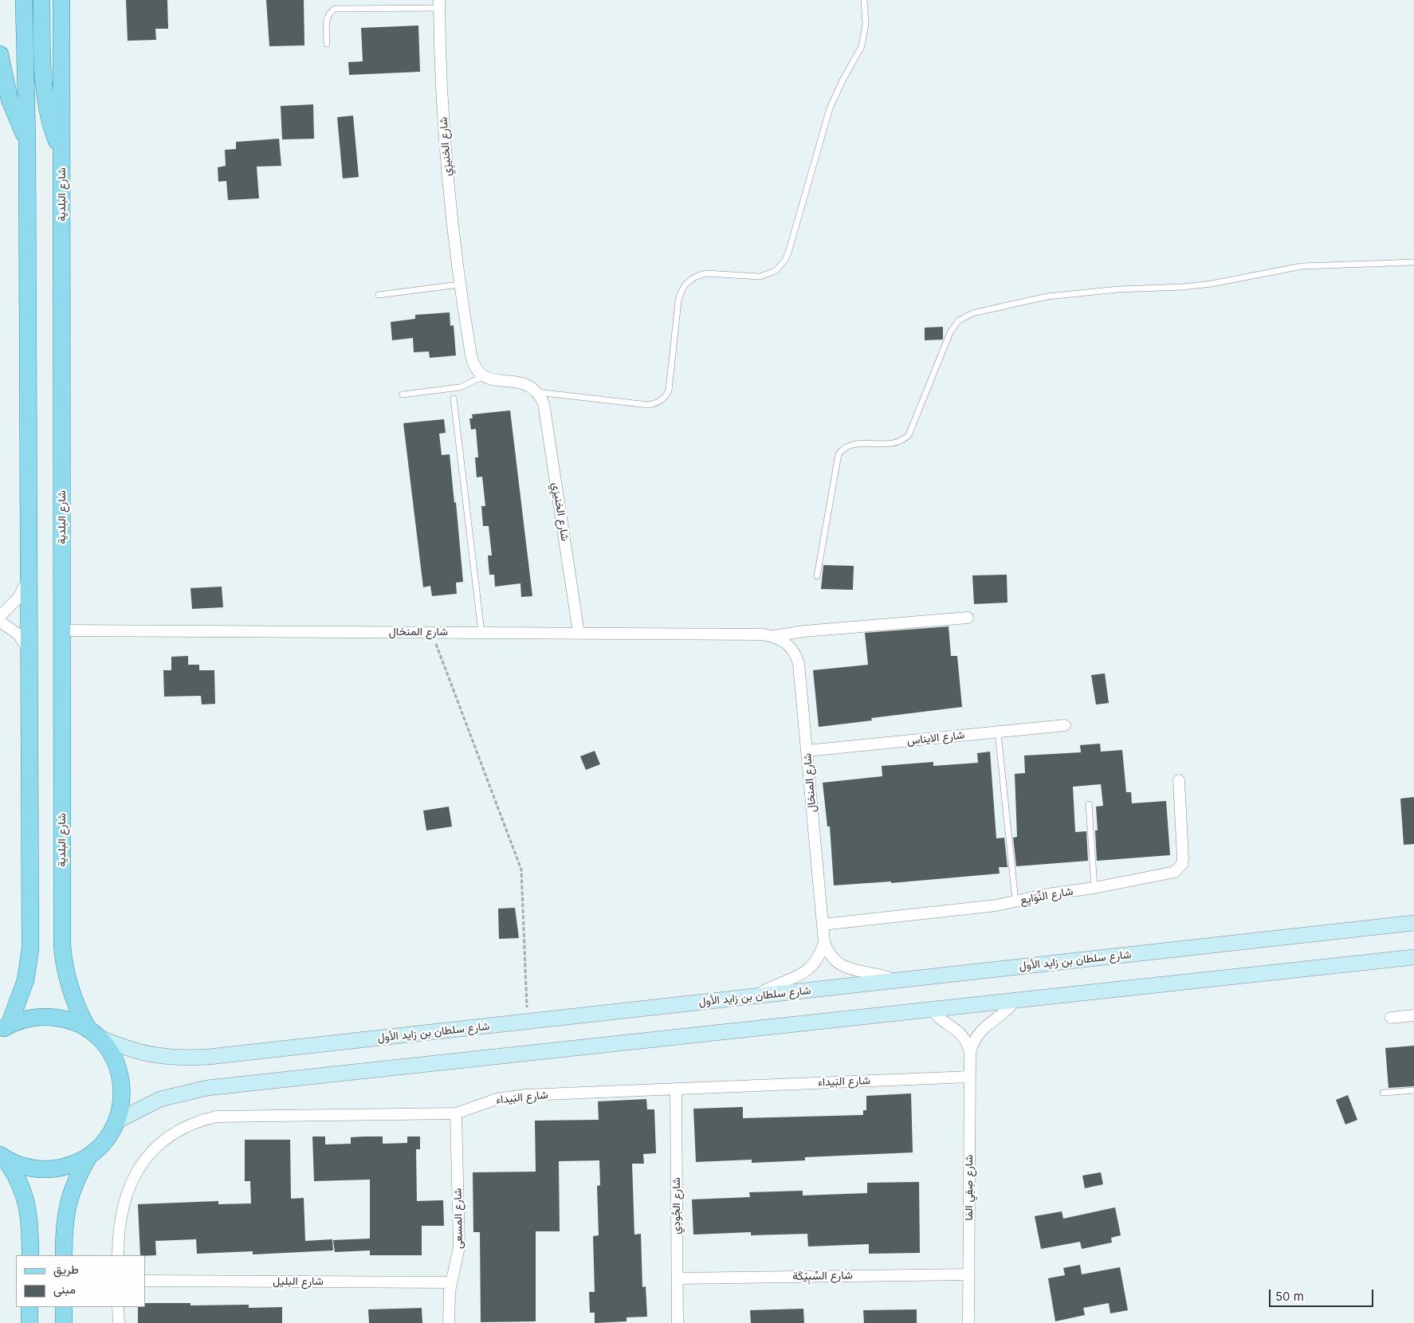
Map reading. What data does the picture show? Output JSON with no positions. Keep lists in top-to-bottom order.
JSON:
{
  "streets": {
    "main road": ["شارع البلدية", "شارع سلطان بن زايد الأول"],
    "street": [
      "شارع الخنيزِي",
      "شارع المنخال",
      "شارع الايناس",
      "شارع النِّوَايِع",
      "شارع البَيداء",
      "شارع صِفِي المَا",
      "شارع الجُودِي",
      "شارع المسعى",
      "شارع السِّبِيْكَة",
      "شارع البليل"
    ]
  },
  "crossings": [
    ["شارع الخنيزِي", "شارع المنخال"],
    ["شارع البلدية", "شارع المنخال"],
    ["شارع البلدية", "شارع سلطان بن زايد الأول"],
    ["شارع المنخال", "شارع الايناس"],
    ["شارع المنخال", "شارع النِّوَايِع"],
    ["شارع المنخال", "شارع سلطان بن زايد الأول"],
    ["شارع البَيداء", "شارع صِفِي المَا"],
    ["شارع البَيداء", "شارع الجُودِي"],
    ["شارع البَيداء", "شارع المسعى"],
    ["شارع صِفِي المَا", "شارع السِّبِيْكَة"],
    ["شارع الجُودِي", "شارع السِّبِيْكَة"],
    ["شارع المسعى", "شارع البليل"]
  ],
  "legend": ["طريق", "مبنى"],
  "scale_bar": "50 m"
}
